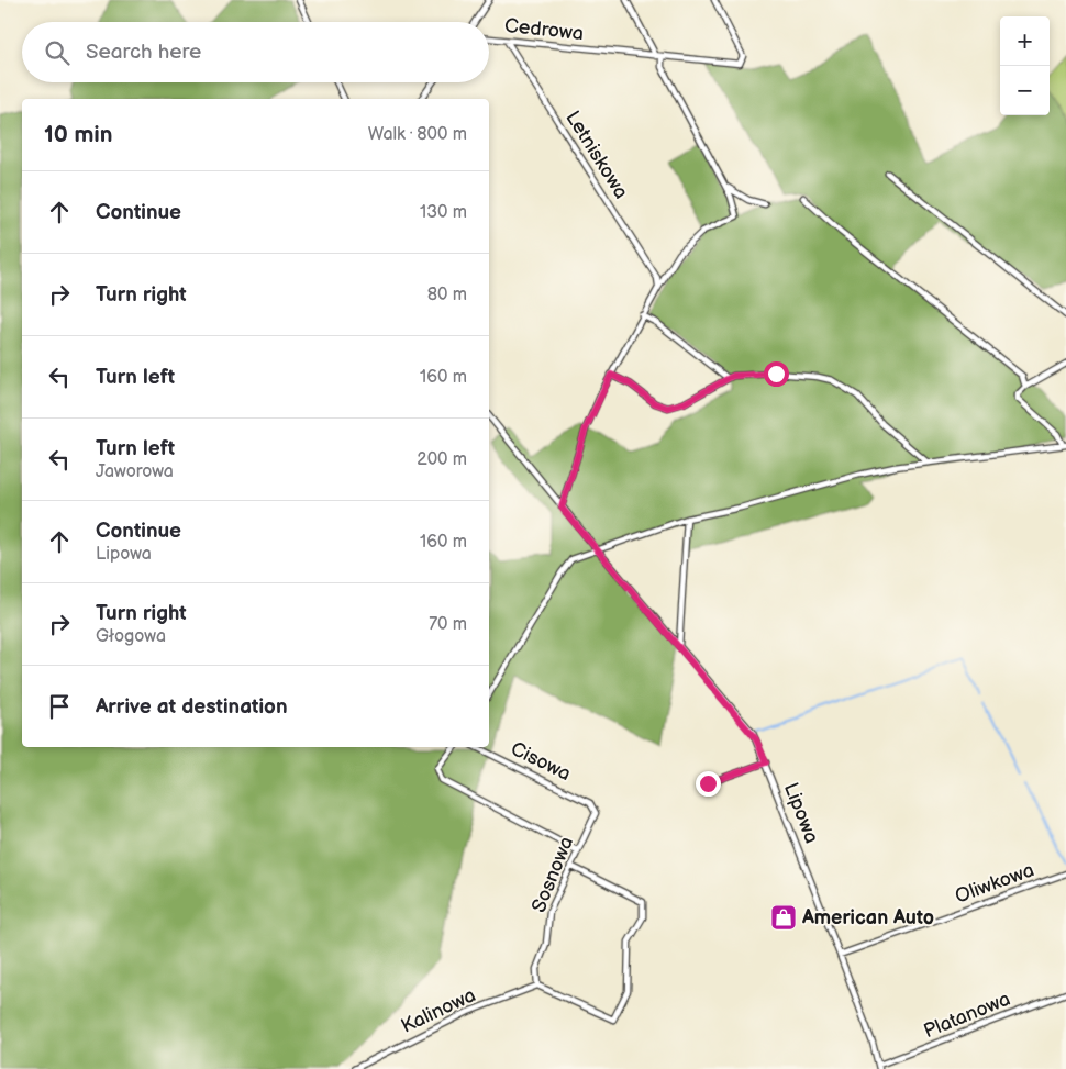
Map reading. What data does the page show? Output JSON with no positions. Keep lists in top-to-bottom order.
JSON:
{
  "streets": {
    "street": [
      "Cedrowa",
      "Letniskowa",
      "Cisowa",
      "Lipowa",
      "Sosnowa",
      "Oliwkowa",
      "Kalinowa",
      "Platanowa"
    ]
  },
  "crossings": [
    ["Cedrowa", "Letniskowa"],
    ["Cisowa", "Sosnowa"],
    ["Lipowa", "Oliwkowa"],
    ["Lipowa", "Platanowa"],
    ["Sosnowa", "Kalinowa"]
  ],
  "places": {
    "shop": ["American Auto"]
  },
  "page": {
    "map_buttons": ["+", "−"],
    "search": "Search here",
    "heading": ["10 min", "Walk · 800 m"],
    "list": [
      ["Continue", "130 m"],
      ["Turn right", "80 m"],
      ["Turn left", "160 m"],
      ["Turn left", "Jaworowa", "200 m"],
      ["Continue", "Lipowa", "160 m"],
      ["Turn right", "Głogowa", "70 m"],
      "Arrive at destination"
    ]
  }
}
